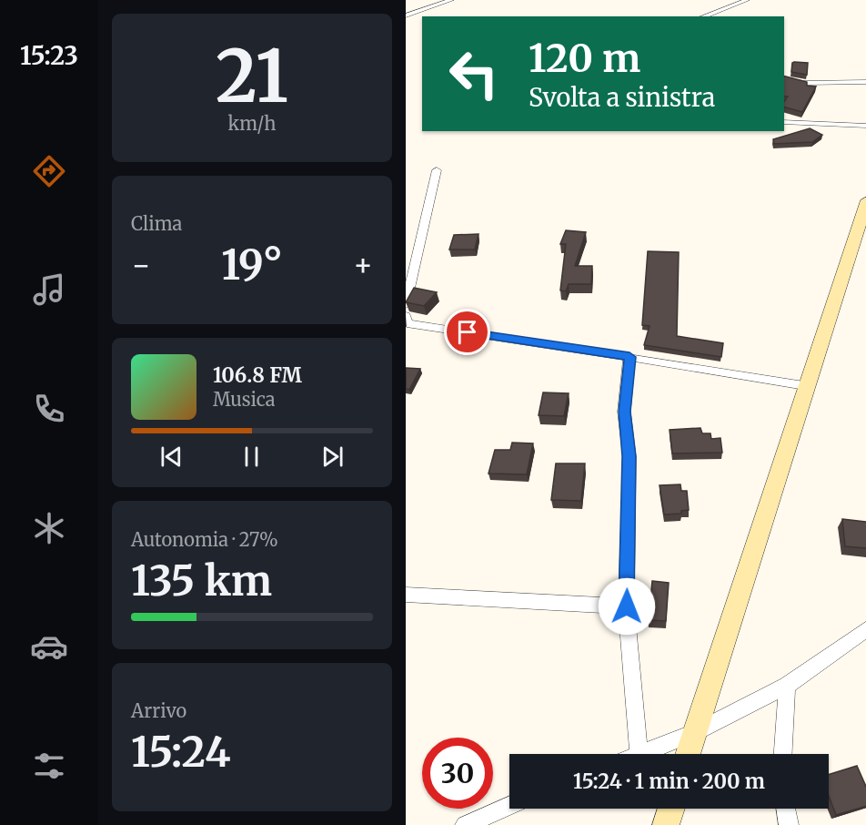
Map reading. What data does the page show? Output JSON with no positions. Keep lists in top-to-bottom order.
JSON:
{
  "page": {
    "tabs": "15:23",
    "tile": [
      ["21", "km/h"],
      "Clima",
      ["Autonomia · 27%", "135 km"],
      ["Arrivo", "15:24"]
    ],
    "turn": ["120 m", "Svolta a sinistra"],
    "heat": ["−", "19°", "+"],
    "song": ["106.8 FM", "Musica"],
    "limit": "30",
    "trip": "15:24 · 1 min · 200 m"
  }
}
